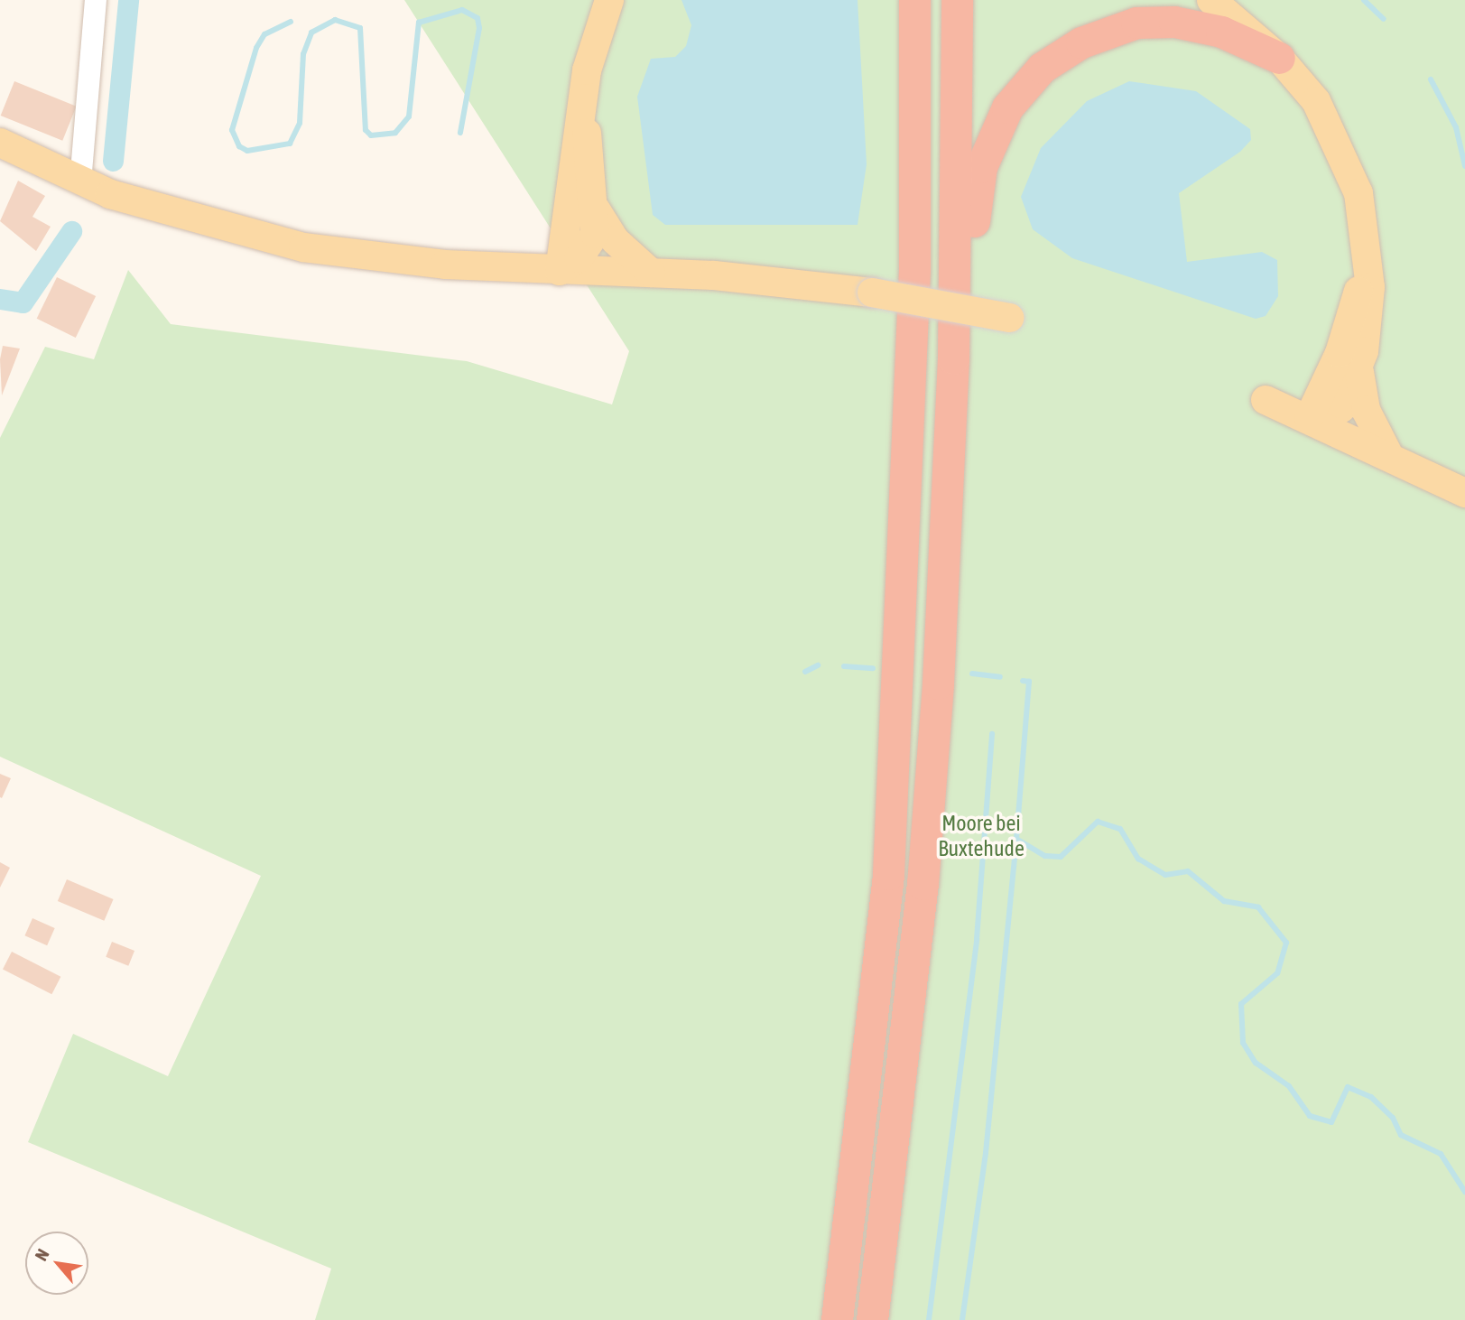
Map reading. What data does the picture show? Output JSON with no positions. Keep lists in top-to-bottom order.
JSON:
{
  "parks": ["Moore bei Buxtehude"],
  "north": "top left"
}
